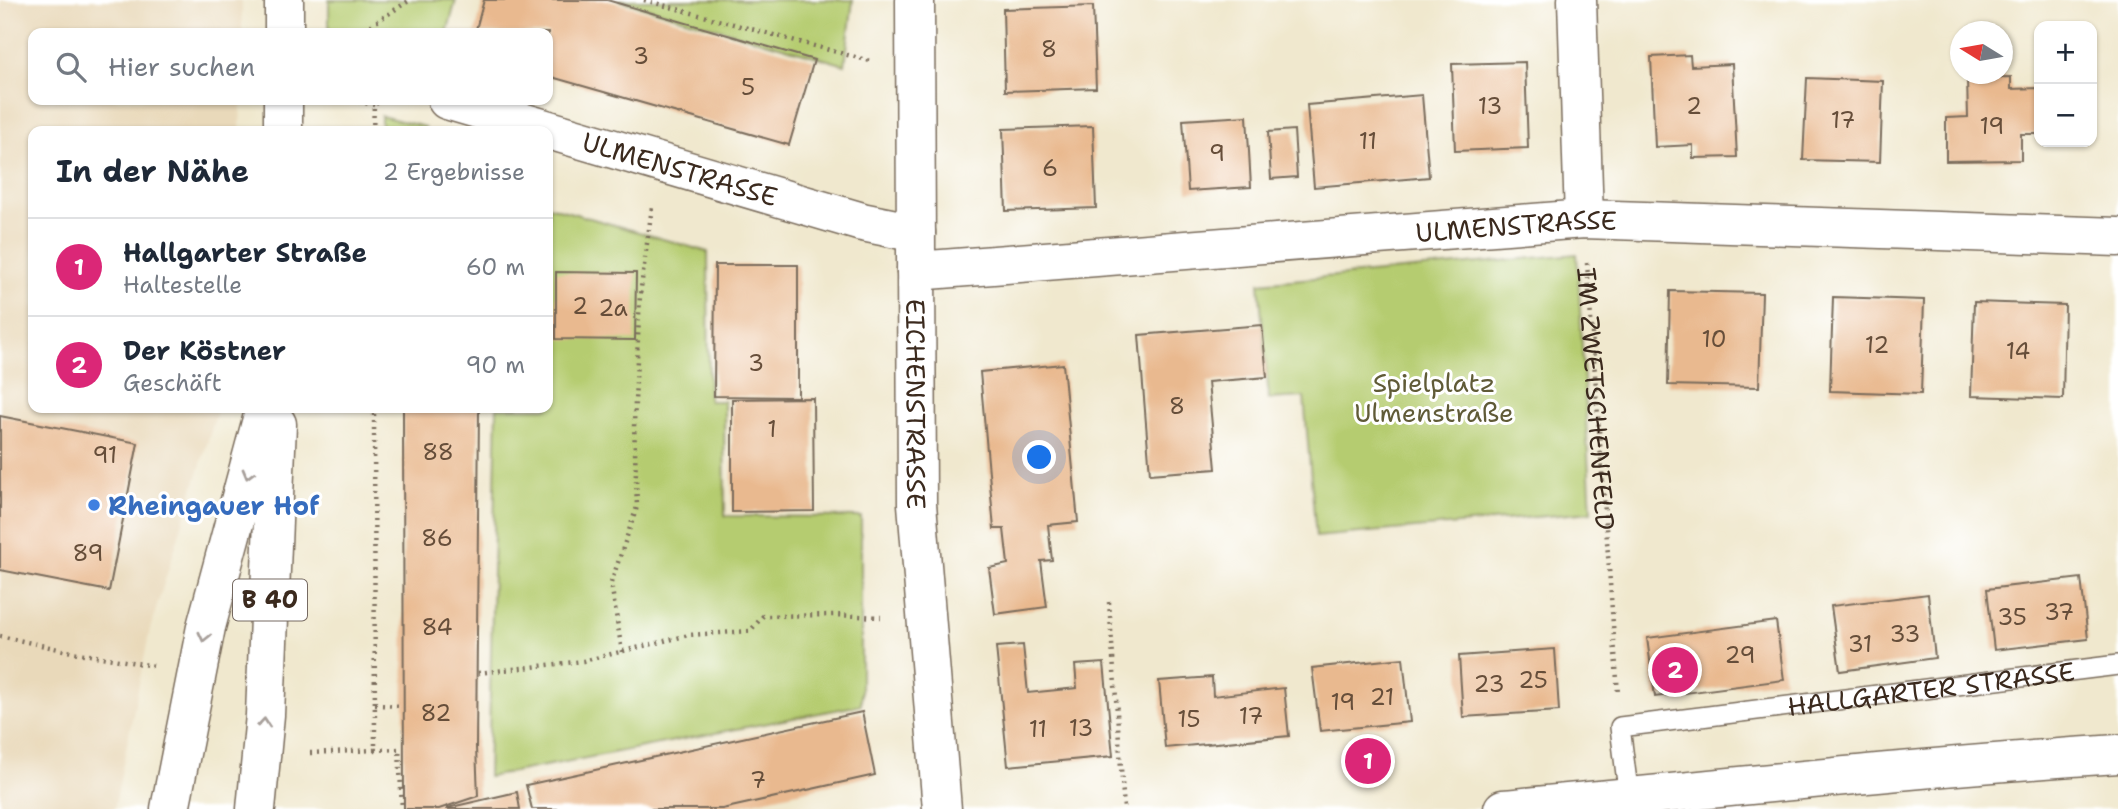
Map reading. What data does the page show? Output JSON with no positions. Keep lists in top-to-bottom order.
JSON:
{
  "streets": {
    "street": ["ULMENSTRASSE", "EICHENSTRASSE", "B 40"],
    "lane": ["HALLGARTER STRASSE"],
    "path": ["IM ZWETSCHENFELD"]
  },
  "crossings": [
    ["ULMENSTRASSE", "IM ZWETSCHENFELD"],
    ["ULMENSTRASSE", "EICHENSTRASSE"],
    ["IM ZWETSCHENFELD", "HALLGARTER STRASSE"]
  ],
  "parks": ["Spielplatz Ulmenstraße"],
  "places": ["Rheingauer Hof"],
  "house_numbers": [
    "8",
    "3",
    "5",
    "13",
    "2",
    "17",
    "19",
    "11",
    "9",
    "6",
    "2",
    "2a",
    "10",
    "12",
    "14",
    "3",
    "8",
    "1",
    "88",
    "91",
    "86",
    "89",
    "37",
    "35",
    "84",
    "33",
    "31",
    "29",
    "25",
    "23",
    "21",
    "19",
    "82",
    "17",
    "15",
    "13",
    "11",
    "7"
  ],
  "north": "left",
  "page": {
    "map_buttons": ["+", "−"],
    "search": "Hier suchen",
    "heading": ["In der Nähe", "2 Ergebnisse"],
    "list": [
      {
        "mark": "1",
        "name": "Hallgarter Straße",
        "note": "Haltestelle",
        "value": "60 m"
      },
      {
        "mark": "2",
        "name": "Der Köstner",
        "note": "Geschäft",
        "value": "90 m"
      }
    ],
    "pins": ["2", "1"]
  }
}
